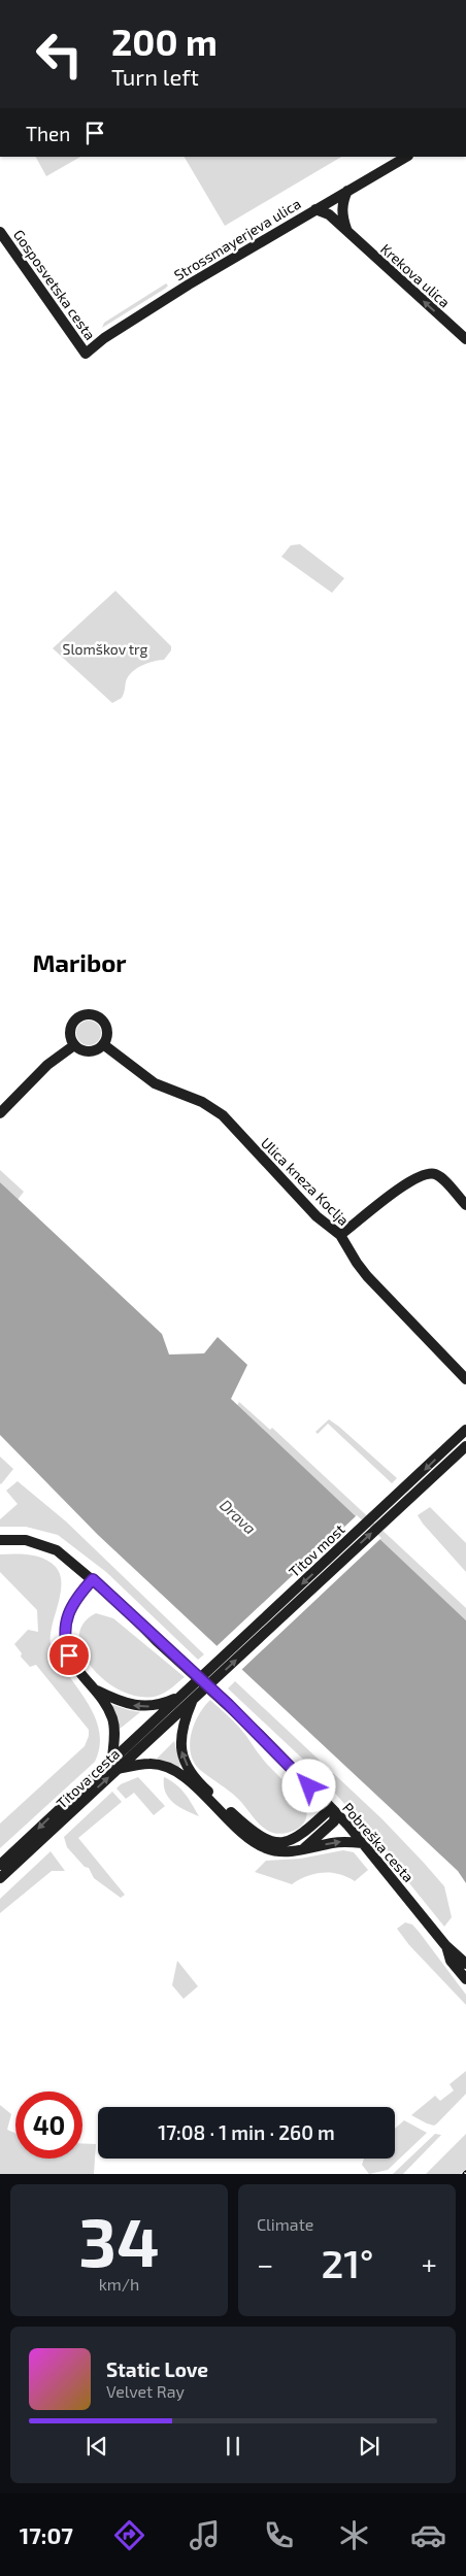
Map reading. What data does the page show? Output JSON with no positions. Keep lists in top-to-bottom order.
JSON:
{
  "streets": {
    "street": [
      "Strossmayerjeva ulica",
      "Krekova ulica",
      "Gosposvetska cesta",
      "Ulica kneza Koclja",
      "Titov most",
      "Titova cesta",
      "Pobreška cesta"
    ]
  },
  "crossings": [
    ["Strossmayerjeva ulica", "Krekova ulica"],
    ["Strossmayerjeva ulica", "Gosposvetska cesta"],
    ["Titov most", "Titova cesta"]
  ],
  "one_way": ["Krekova ulica"],
  "districts": ["Maribor"],
  "water": ["Drava"],
  "parks": ["Slomškov trg"],
  "page": {
    "turn": ["200 m", "Turn left"],
    "then": "Then",
    "limit": "40",
    "trip": "17:08 · 1 min · 260 m",
    "tile": [
      ["34", "km/h"],
      "Climate"
    ],
    "heat": ["−", "21°", "+"],
    "song": ["Static Love", "Velvet Ray"],
    "tabs": "17:07"
  }
}
